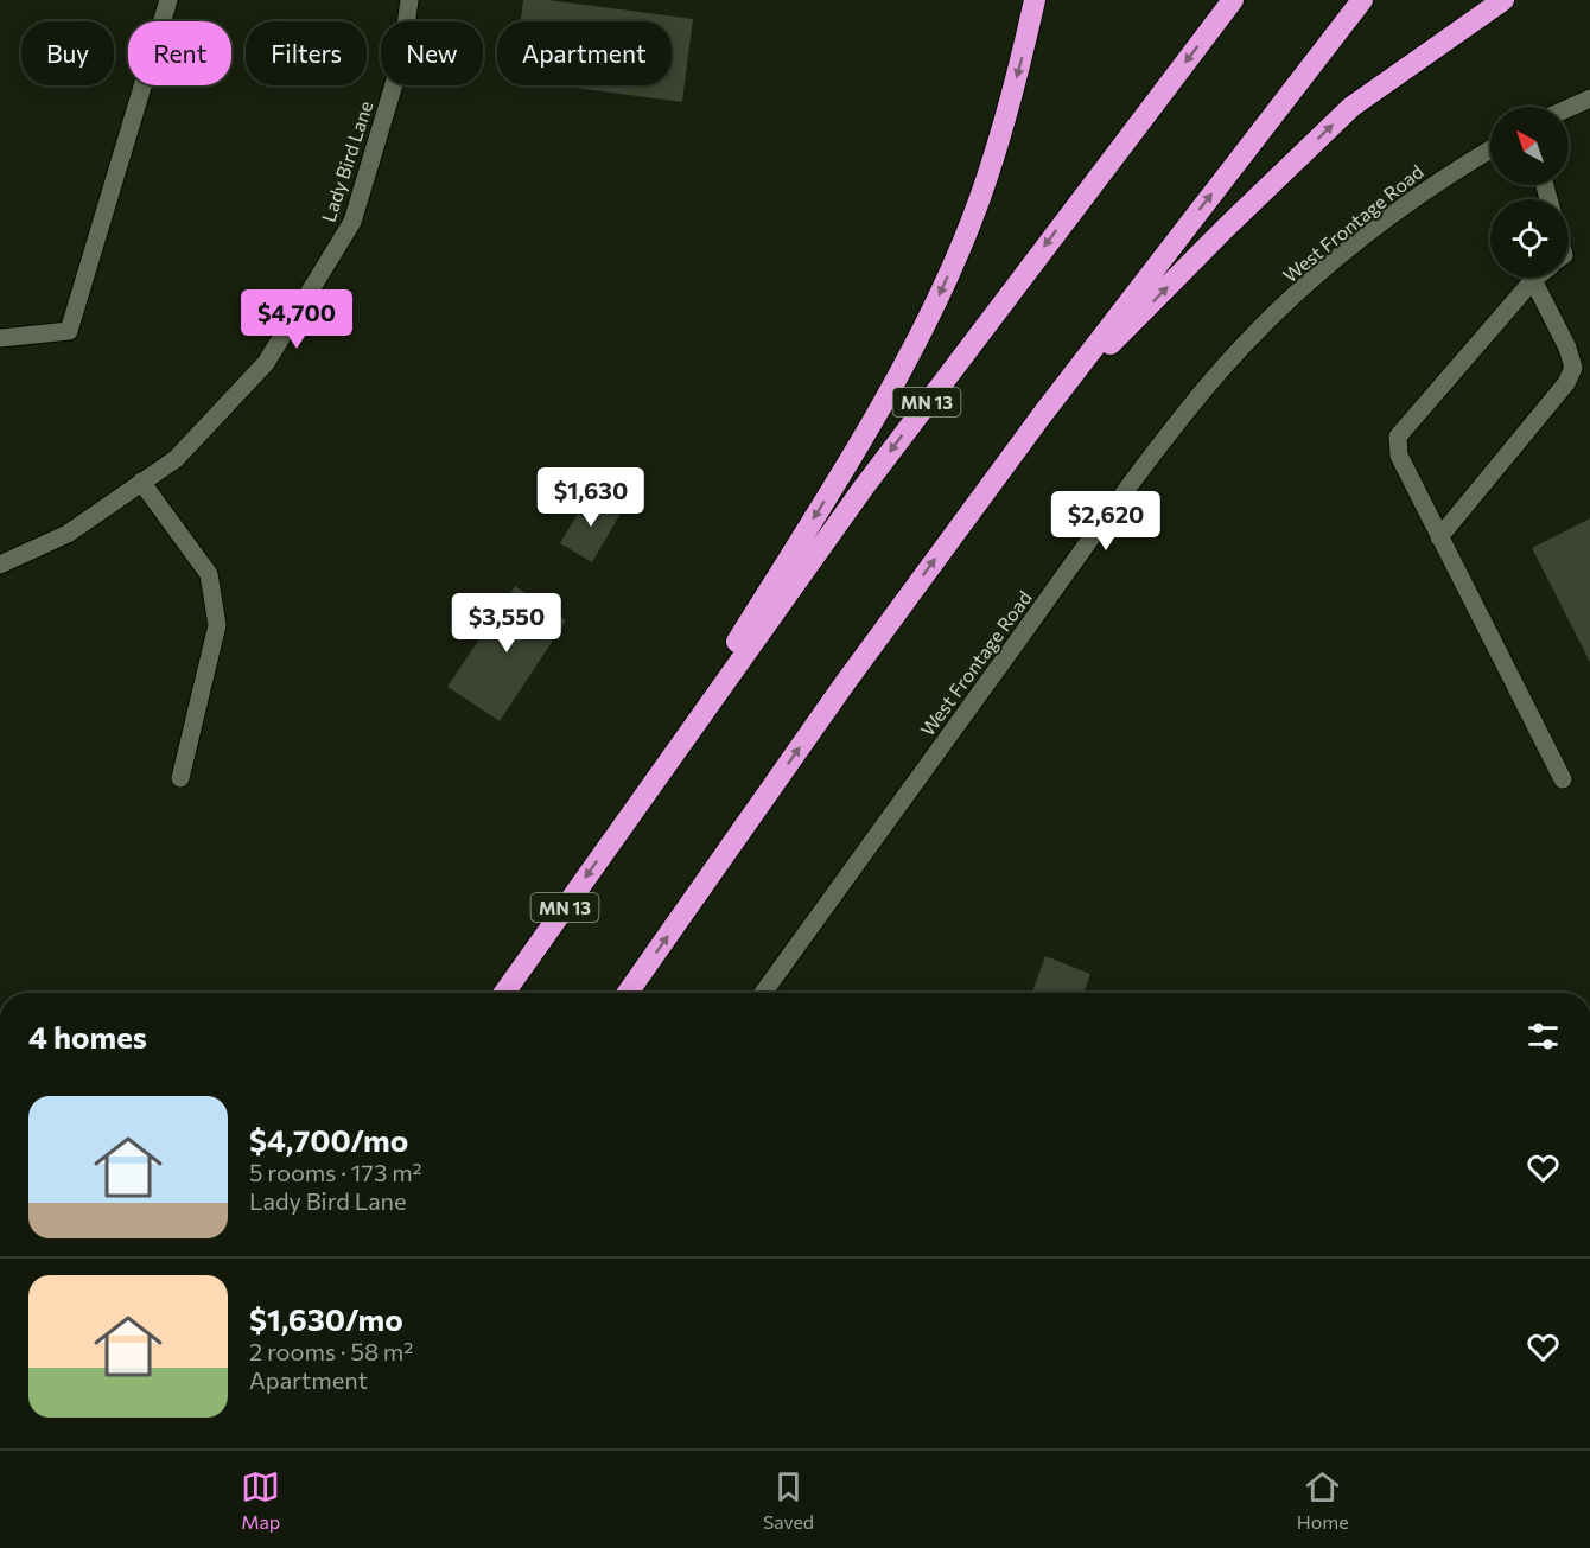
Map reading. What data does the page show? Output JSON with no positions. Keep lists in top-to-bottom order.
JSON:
{
  "streets": {
    "highway": ["MN 13"],
    "street": ["Lady Bird Lane", "West Frontage Road"]
  },
  "north": "top left",
  "page": {
    "chip": [
      "Buy",
      "Rent",
      "Filters",
      "New",
      "Apartment"
    ],
    "price": [
      "$4,700",
      "$1,630",
      "$2,620",
      "$3,550"
    ],
    "heading": "4 homes",
    "list": [
      {
        "name": "$4,700/mo",
        "note": "5 rooms · 173 m² · Lady Bird Lane"
      },
      {
        "name": "$1,630/mo",
        "note": "2 rooms · 58 m² · Apartment"
      }
    ],
    "tabs": ["Map", "Saved", "Home"]
  }
}
